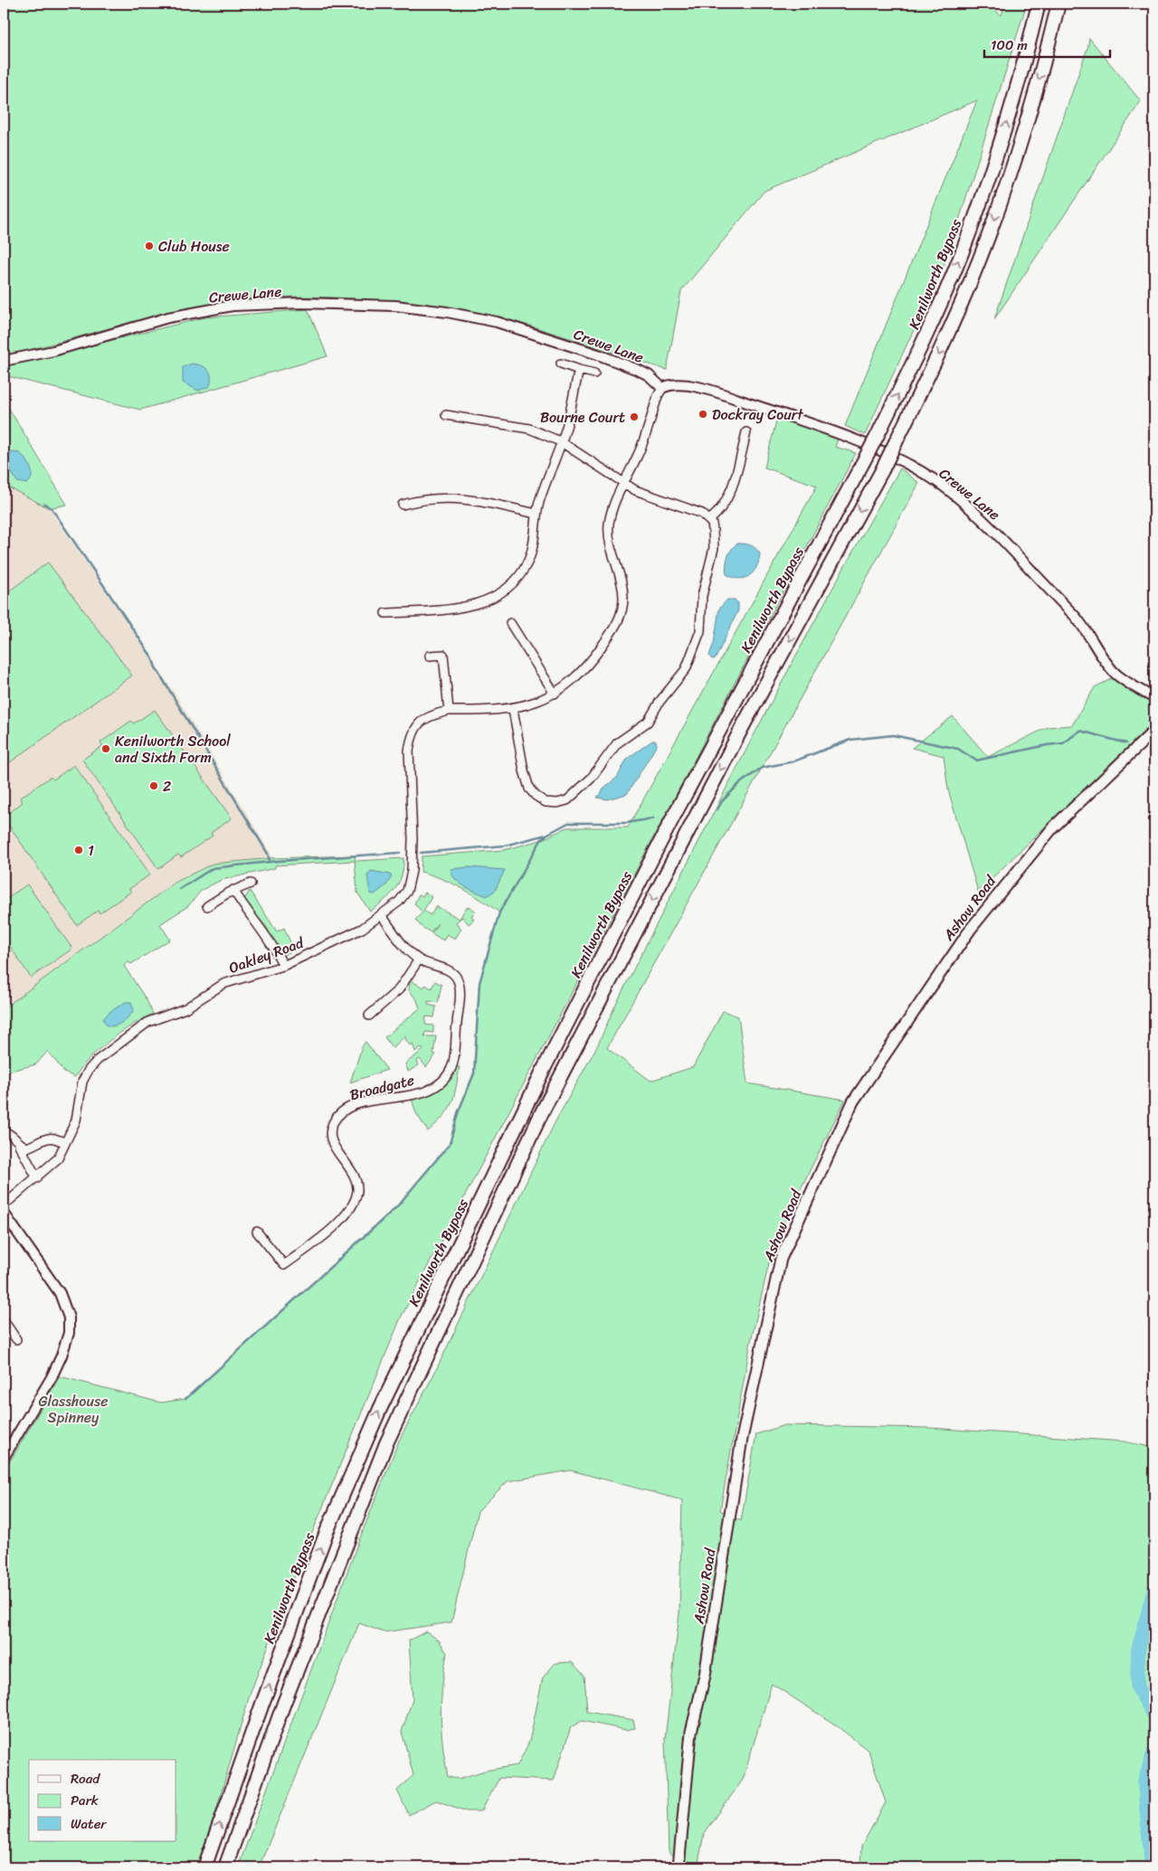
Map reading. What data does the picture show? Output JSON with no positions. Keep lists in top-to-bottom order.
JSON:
{
  "streets": {
    "highway": ["Kenilworth Bypass"],
    "main road": ["Ashow Road"],
    "street": ["Crewe Lane", "Oakley Road", "Broadgate"]
  },
  "crossings": [
    ["Oakley Road", "Broadgate"]
  ],
  "parks": ["Glasshouse Spinney"],
  "places": [
    "Club House",
    "Dockray Court",
    "Bourne Court",
    "Kenilworth School and Sixth Form",
    "2",
    "1"
  ],
  "legend": ["Road", "Park", "Water"],
  "scale_bar": "100 m"
}
